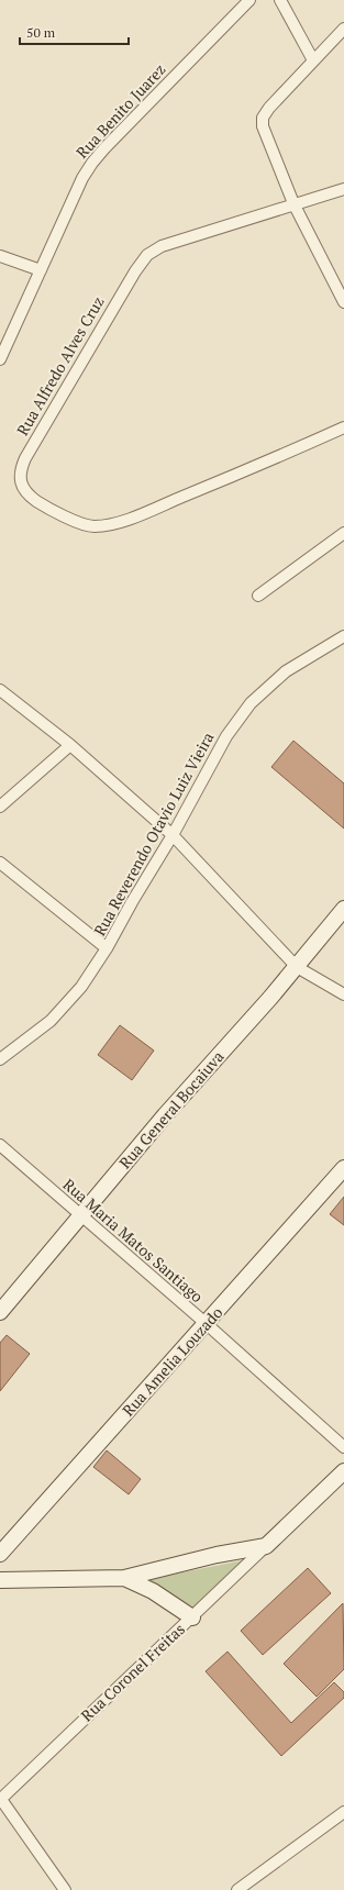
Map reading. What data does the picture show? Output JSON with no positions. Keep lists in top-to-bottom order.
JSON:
{
  "streets": {
    "main road": ["Rua General Bocaiuva", "Rua Amelia Louzado", "Rua Coronel Freitas"],
    "street": [
      "Rua Benito Juarez",
      "Rua Alfredo Alves Cruz",
      "Rua Reverendo Otavio Luiz Vieira",
      "Rua Maria Matos Santiago"
    ]
  },
  "crossings": [
    ["Rua General Bocaiuva", "Rua Maria Matos Santiago"],
    ["Rua Maria Matos Santiago", "Rua Amelia Louzado"]
  ],
  "scale_bar": "50 m"
}
